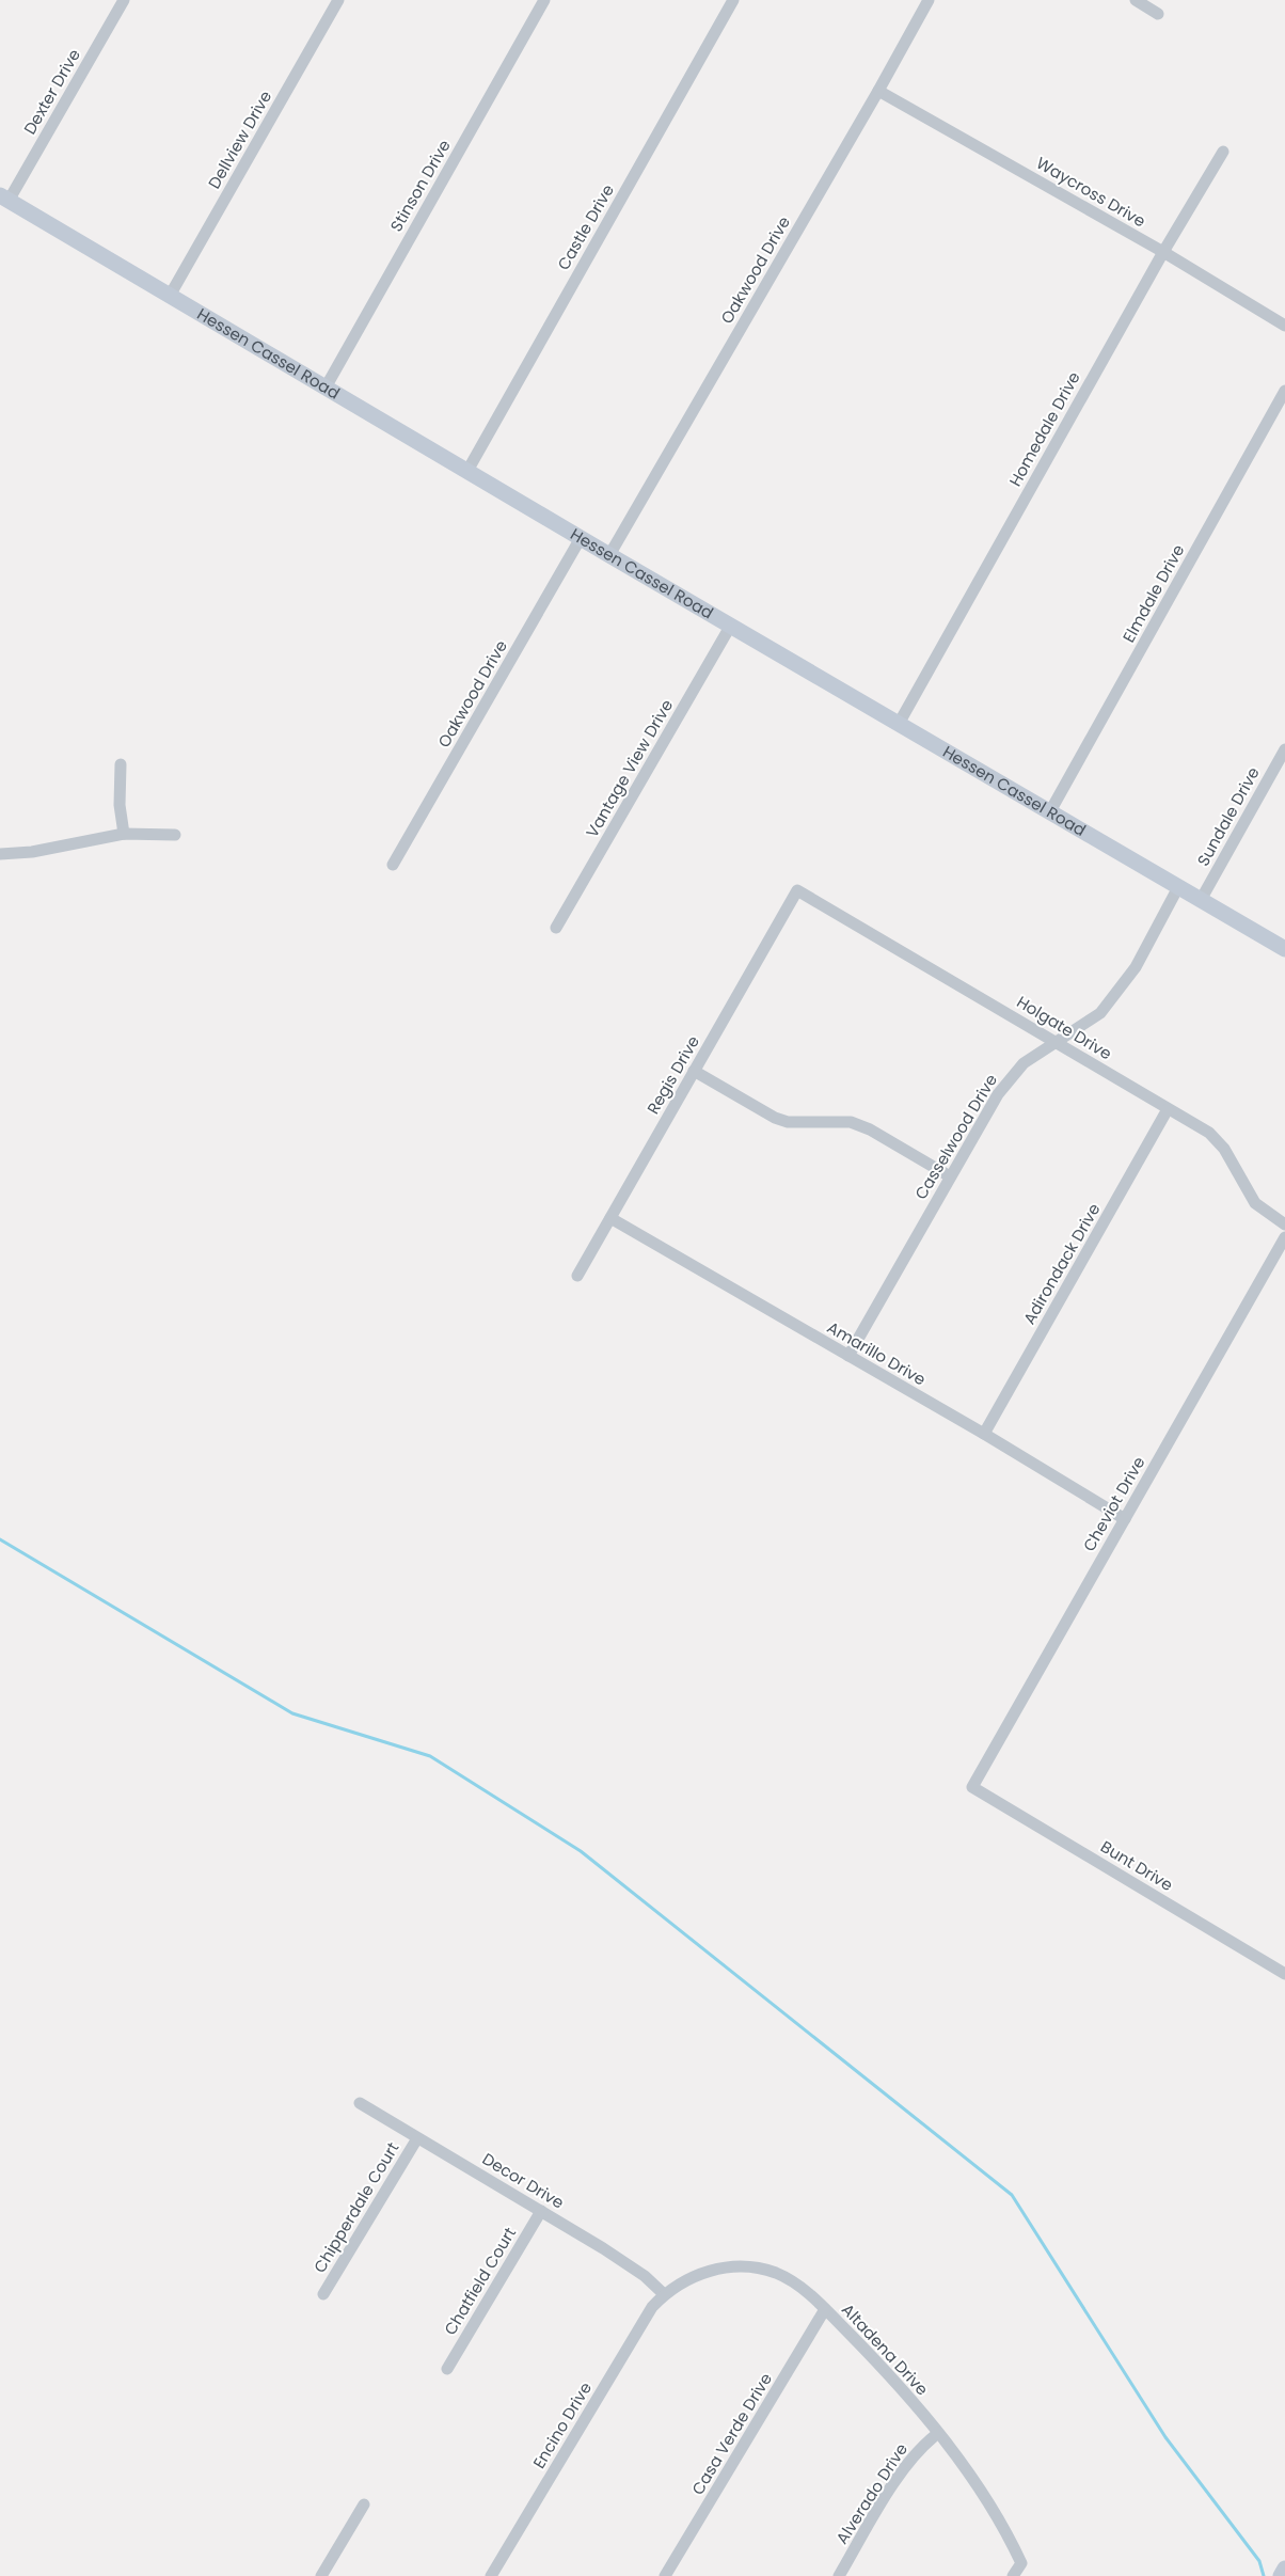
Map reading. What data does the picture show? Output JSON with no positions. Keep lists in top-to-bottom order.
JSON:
{
  "streets": {
    "main road": ["Hessen Cassel Road"],
    "street": [
      "Dexter Drive",
      "Dellview Drive",
      "Stinson Drive",
      "Waycross Drive",
      "Castle Drive",
      "Oakwood Drive",
      "Homedale Drive",
      "Elmdale Drive",
      "Vantage View Drive",
      "Sundale Drive",
      "Holgate Drive",
      "Regis Drive",
      "Casselwood Drive",
      "Adirondack Drive",
      "Amarillo Drive",
      "Cheviot Drive",
      "Bunt Drive",
      "Decor Drive",
      "Chipperdale Court",
      "Chatfield Court",
      "Altadena Drive",
      "Encino Drive",
      "Casa Verde Drive",
      "Alverado Drive"
    ]
  },
  "crossings": [
    ["Dexter Drive", "Hessen Cassel Road"],
    ["Dellview Drive", "Hessen Cassel Road"],
    ["Stinson Drive", "Hessen Cassel Road"],
    ["Waycross Drive", "Oakwood Drive"],
    ["Waycross Drive", "Homedale Drive"],
    ["Castle Drive", "Hessen Cassel Road"],
    ["Oakwood Drive", "Hessen Cassel Road"],
    ["Hessen Cassel Road", "Homedale Drive"],
    ["Hessen Cassel Road", "Elmdale Drive"],
    ["Hessen Cassel Road", "Vantage View Drive"],
    ["Hessen Cassel Road", "Sundale Drive"],
    ["Hessen Cassel Road", "Casselwood Drive"],
    ["Holgate Drive", "Regis Drive"],
    ["Holgate Drive", "Casselwood Drive"],
    ["Holgate Drive", "Adirondack Drive"],
    ["Regis Drive", "Amarillo Drive"],
    ["Casselwood Drive", "Amarillo Drive"],
    ["Adirondack Drive", "Amarillo Drive"],
    ["Amarillo Drive", "Cheviot Drive"],
    ["Cheviot Drive", "Bunt Drive"],
    ["Decor Drive", "Chipperdale Court"],
    ["Decor Drive", "Chatfield Court"],
    ["Decor Drive", "Altadena Drive"],
    ["Decor Drive", "Encino Drive"],
    ["Altadena Drive", "Encino Drive"],
    ["Altadena Drive", "Casa Verde Drive"],
    ["Altadena Drive", "Alverado Drive"]
  ]
}
